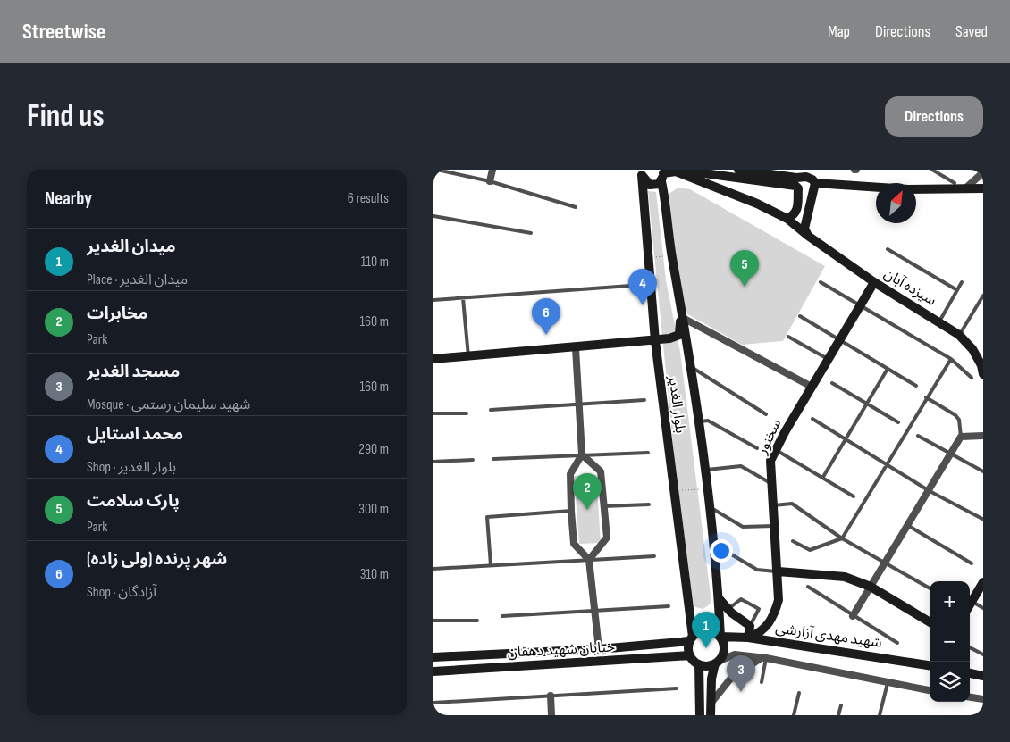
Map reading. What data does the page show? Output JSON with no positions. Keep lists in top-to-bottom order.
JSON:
{
  "streets": {
    "street": [
      "سیزده آبان",
      "بلوار الغدیر",
      "سخنور",
      "شهید مهدی آزارشی",
      "خیابان شهید دهقان"
    ]
  },
  "crossings": [
    ["سیزده آبان", "سخنور"],
    ["بلوار الغدیر", "شهید مهدی آزارشی"],
    ["بلوار الغدیر", "خیابان شهید دهقان"],
    ["سخنور", "شهید مهدی آزارشی"],
    ["شهید مهدی آزارشی", "خیابان شهید دهقان"]
  ],
  "north": "top right",
  "page": {
    "header": "Streetwise",
    "nav": ["Map", "Directions", "Saved"],
    "buttons": "Directions",
    "title": "Find us",
    "heading": ["Nearby", "6 results"],
    "list": [
      {
        "mark": "1",
        "name": "میدان الغدیر",
        "note": "Place · میدان الغدیر",
        "value": "110 m"
      },
      {
        "mark": "2",
        "name": "مخابرات",
        "note": "Park",
        "value": "160 m"
      },
      {
        "mark": "3",
        "name": "مسجد الغدیر",
        "note": "Mosque · شهید سلیمان رستمی",
        "value": "160 m"
      },
      {
        "mark": "4",
        "name": "محمد استایل",
        "note": "Shop · بلوار الغدیر",
        "value": "290 m"
      },
      {
        "mark": "5",
        "name": "پارک سلامت",
        "note": "Park",
        "value": "300 m"
      },
      {
        "mark": "6",
        "name": "شهر پرنده (ولی زاده)",
        "note": "Shop · آزادگان",
        "value": "310 m"
      }
    ],
    "pins": [
      "5",
      "4",
      "6",
      "2",
      "1",
      "3"
    ],
    "map_buttons": ["+", "−"]
  }
}
